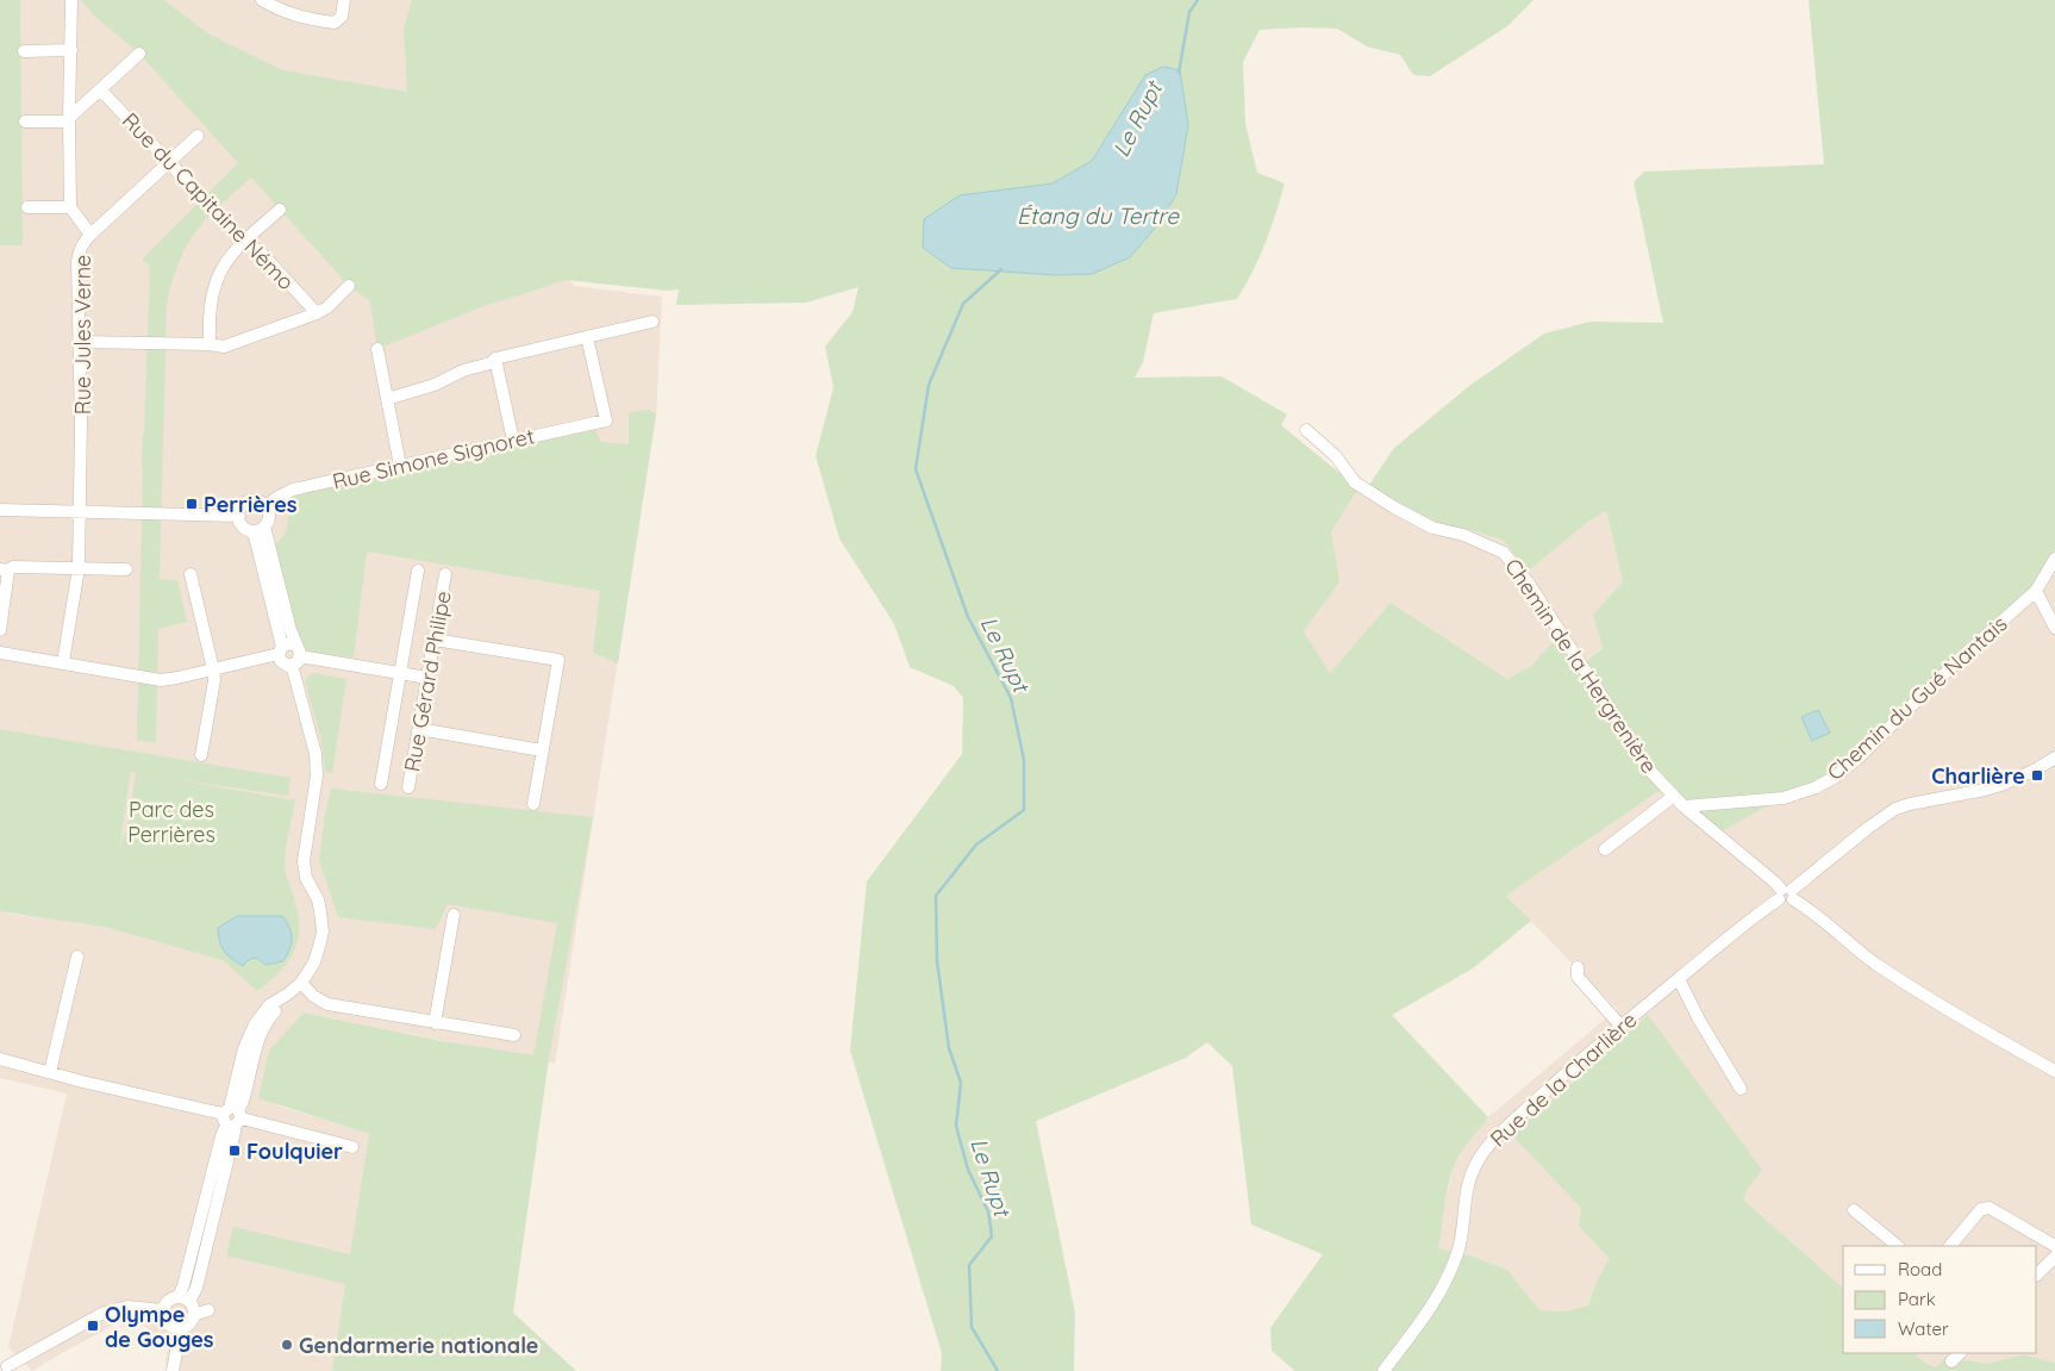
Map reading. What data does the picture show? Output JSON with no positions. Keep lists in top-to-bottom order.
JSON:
{
  "streets": {
    "street": [
      "Rue du Capitaine Némo",
      "Rue Jules Verne",
      "Rue Simone Signoret",
      "Chemin de la Hergrenière",
      "Rue Gérard Philipe",
      "Chemin du Gué Nantais",
      "Rue de la Charlière"
    ]
  },
  "crossings": [
    ["Rue du Capitaine Némo", "Rue Jules Verne"],
    ["Chemin de la Hergrenière", "Chemin du Gué Nantais"],
    ["Chemin de la Hergrenière", "Rue de la Charlière"]
  ],
  "water": ["Le Rupt", "Étang du Tertre"],
  "parks": ["Parc des Perrières"],
  "places": {
    "transit": [
      "Perrières",
      "Charlière",
      "Foulquier",
      "Olympe de Gouges"
    ],
    "other": ["Gendarmerie nationale"]
  },
  "legend": ["Road", "Park", "Water"]
}
